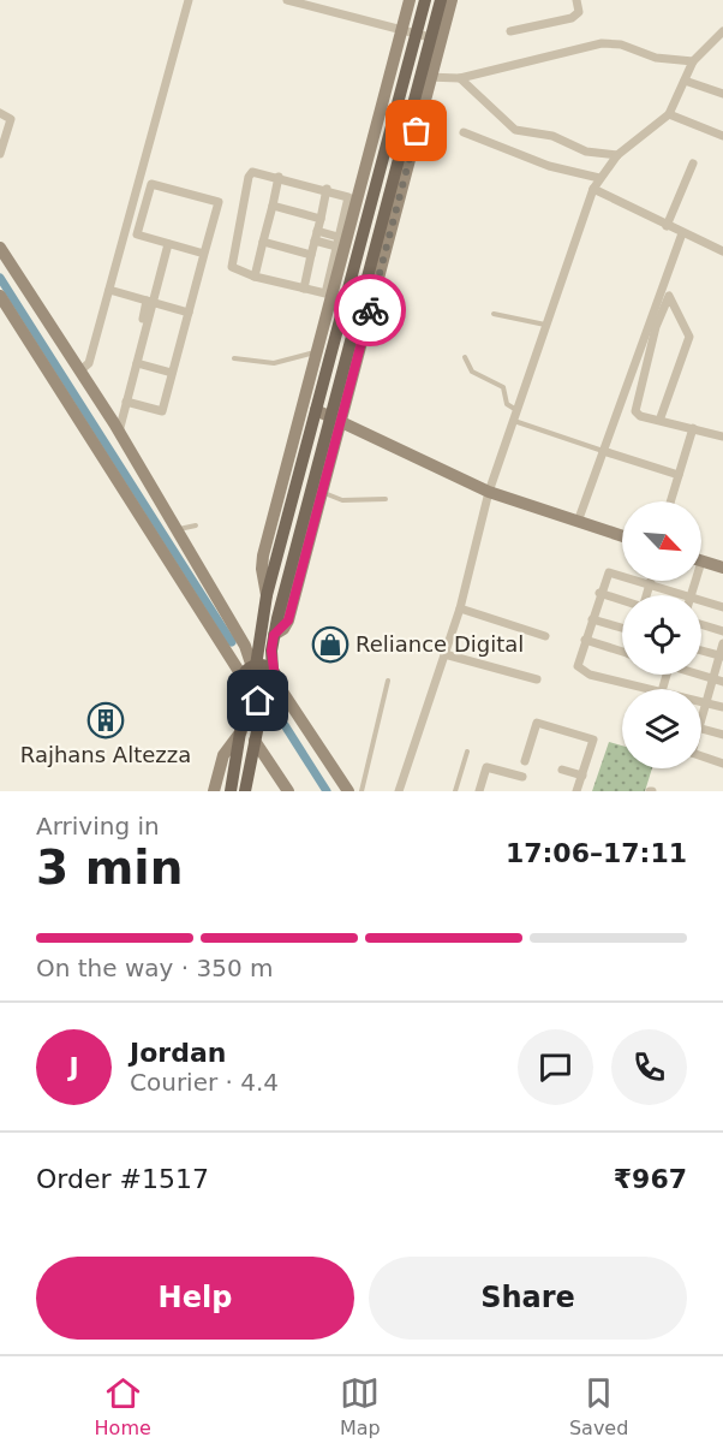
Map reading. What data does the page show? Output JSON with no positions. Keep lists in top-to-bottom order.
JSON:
{
  "places": {
    "shop": ["Reliance Digital"],
    "building": ["Rajhans Altezza"]
  },
  "north": "bottom right",
  "page": {
    "heading": ["3 min", "Arriving in", "17:06–17:11"],
    "panel": [
      "Jordan",
      "Courier · 4.4",
      "Order #1517",
      "₹967"
    ],
    "bar": "On the way · 350 m",
    "round": "J",
    "buttons": ["Help", "Share"],
    "tabs": ["Home", "Map", "Saved"]
  }
}
